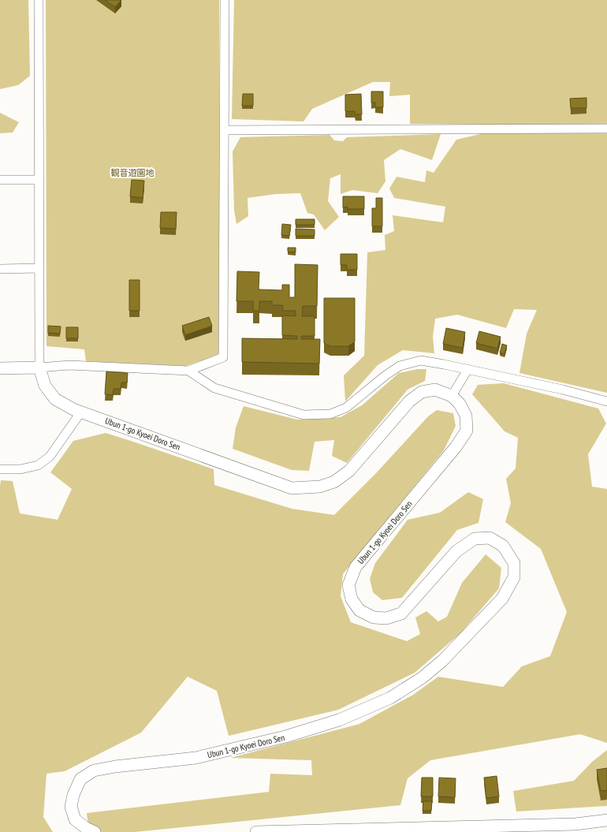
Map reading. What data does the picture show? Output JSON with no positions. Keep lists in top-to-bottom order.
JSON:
{
  "streets": {
    "street": ["Ubun 1-go Kyoei Doro Sen"]
  },
  "parks": ["観音遊園地"]
}
